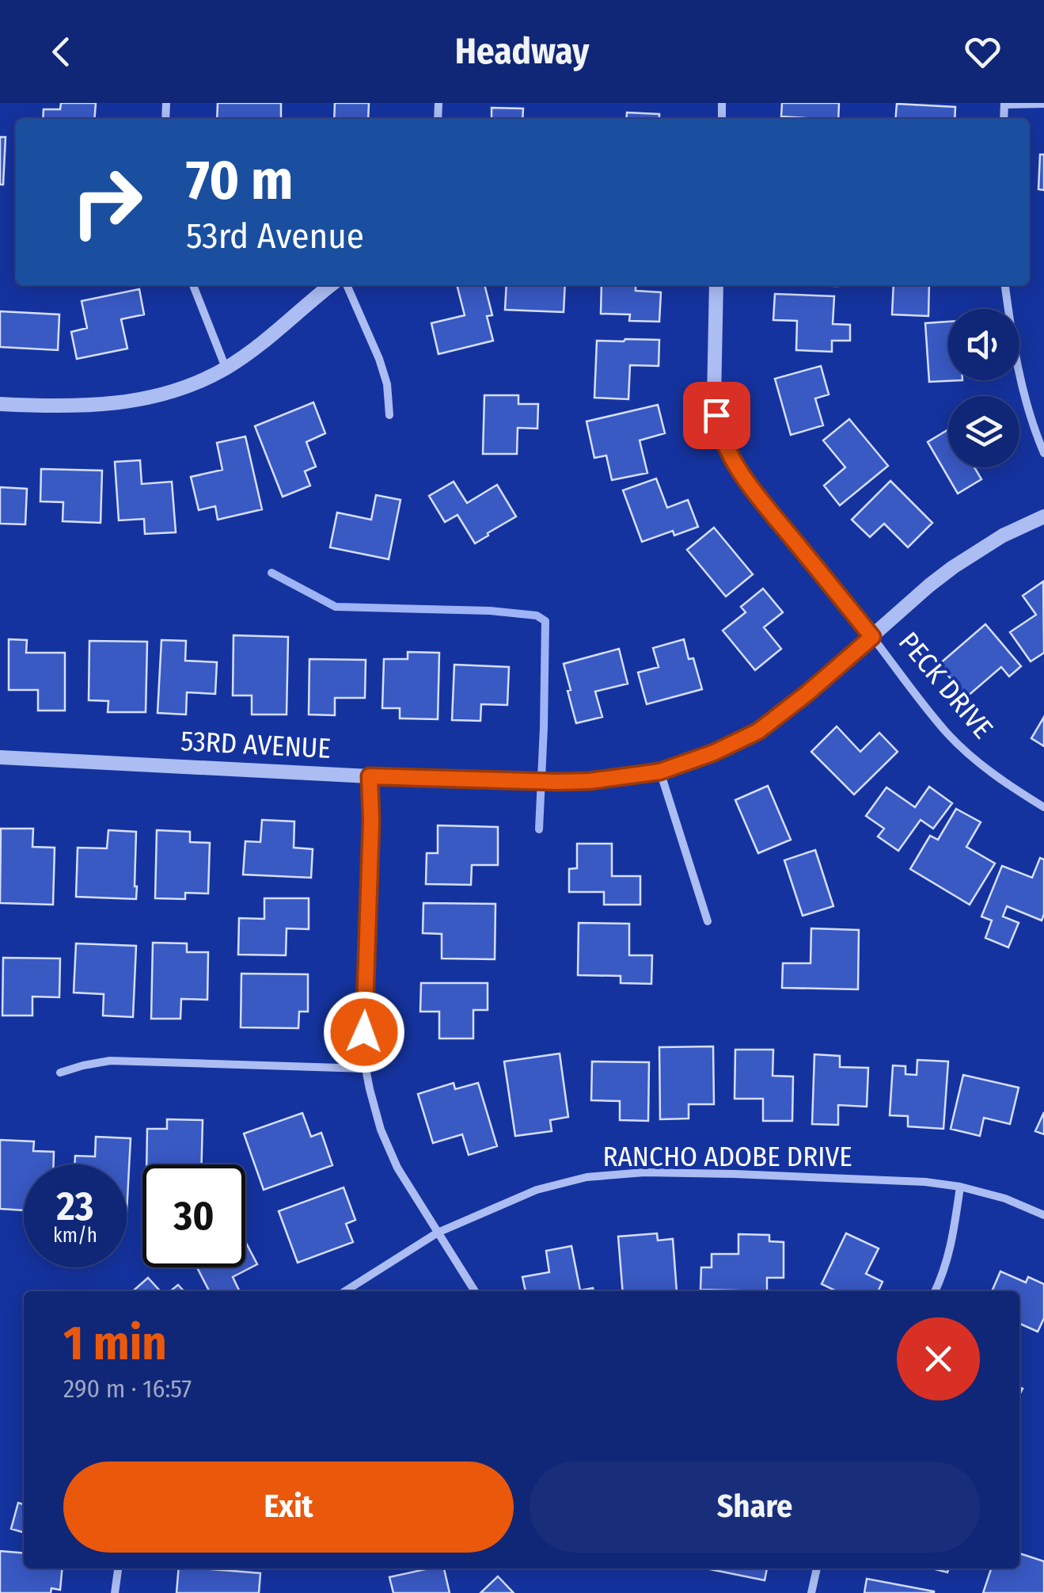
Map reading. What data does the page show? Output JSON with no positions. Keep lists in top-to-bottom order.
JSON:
{
  "streets": {
    "street": ["PECK DRIVE", "53RD AVENUE", "RANCHO ADOBE DRIVE"]
  },
  "crossings": [
    ["PECK DRIVE", "53RD AVENUE"]
  ],
  "page": {
    "header": "Headway",
    "turn": ["70 m", "53rd Avenue"],
    "speed": "23 km/h",
    "limit": "30",
    "heading": ["1 min", "290 m · 16:57"],
    "buttons": ["Exit", "Share"]
  }
}
